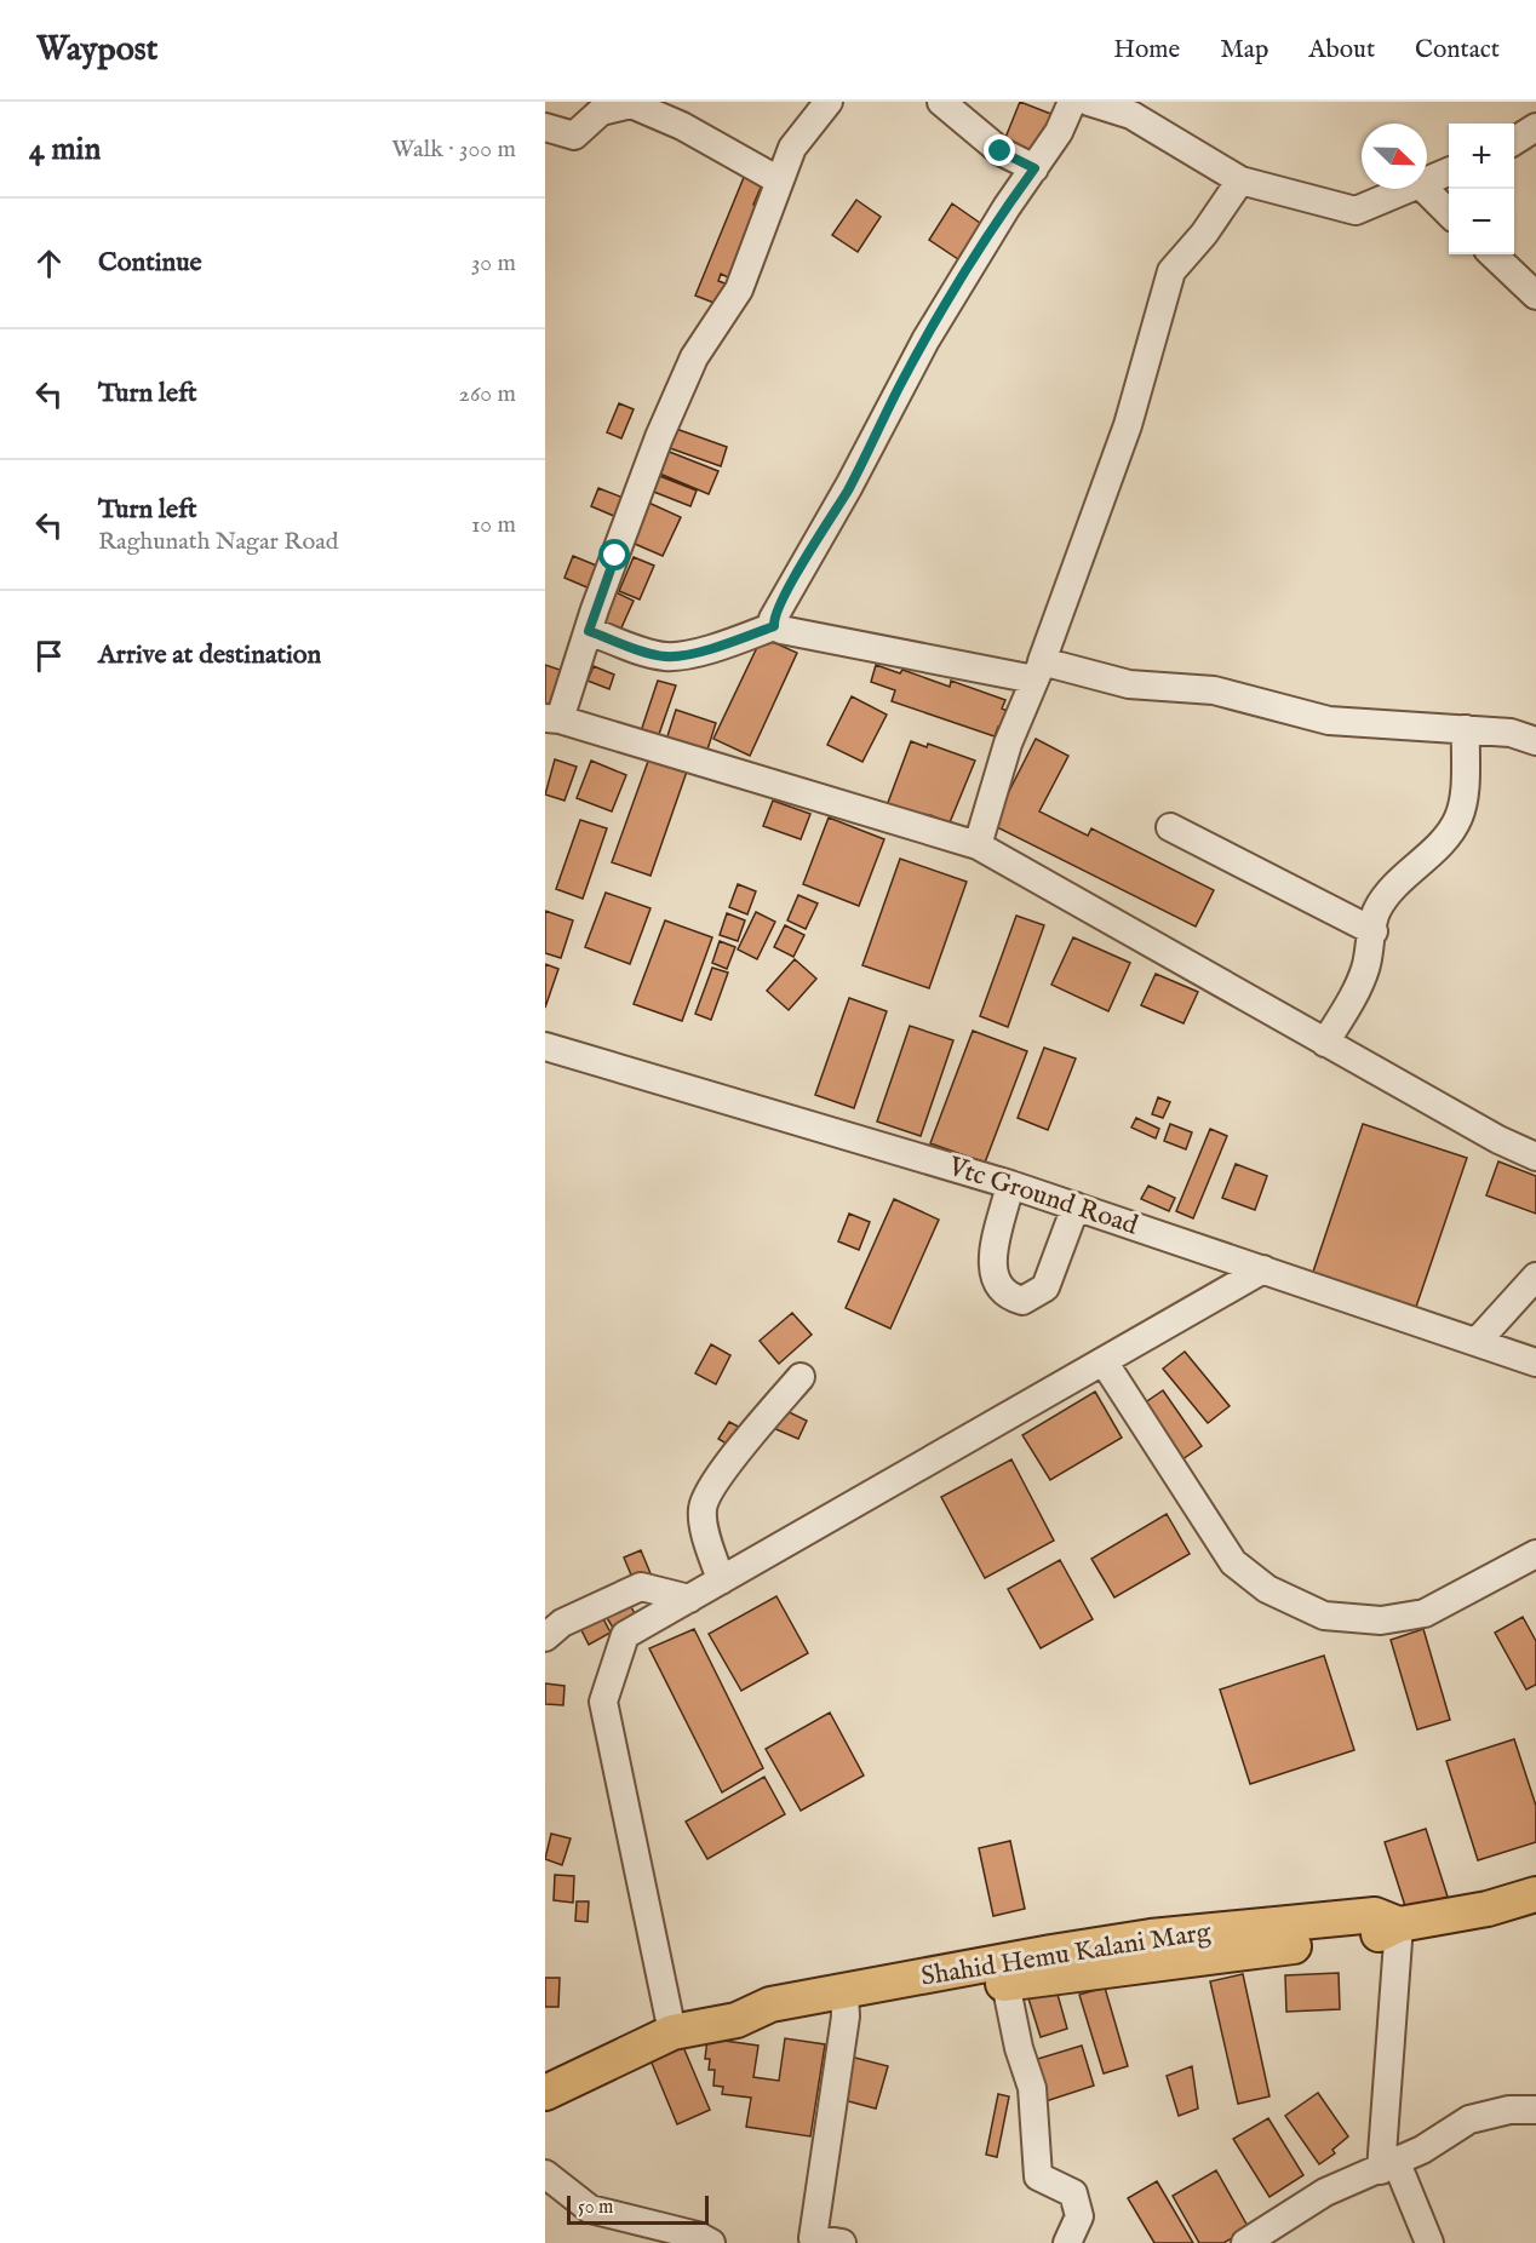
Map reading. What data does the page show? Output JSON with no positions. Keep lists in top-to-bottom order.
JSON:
{
  "streets": {
    "main road": ["Shahid Hemu Kalani Marg"],
    "street": ["Vtc Ground Road"]
  },
  "scale_bar": "50 m",
  "north": "bottom right",
  "page": {
    "header": "Waypost",
    "nav": [
      "Home",
      "Map",
      "About",
      "Contact"
    ],
    "heading": ["4 min", "Walk · 300 m"],
    "map_buttons": ["+", "−"],
    "list": [
      ["Continue", "30 m"],
      ["Turn left", "260 m"],
      ["Turn left", "Raghunath Nagar Road", "10 m"],
      "Arrive at destination"
    ],
    "scale": "50 m"
  }
}
